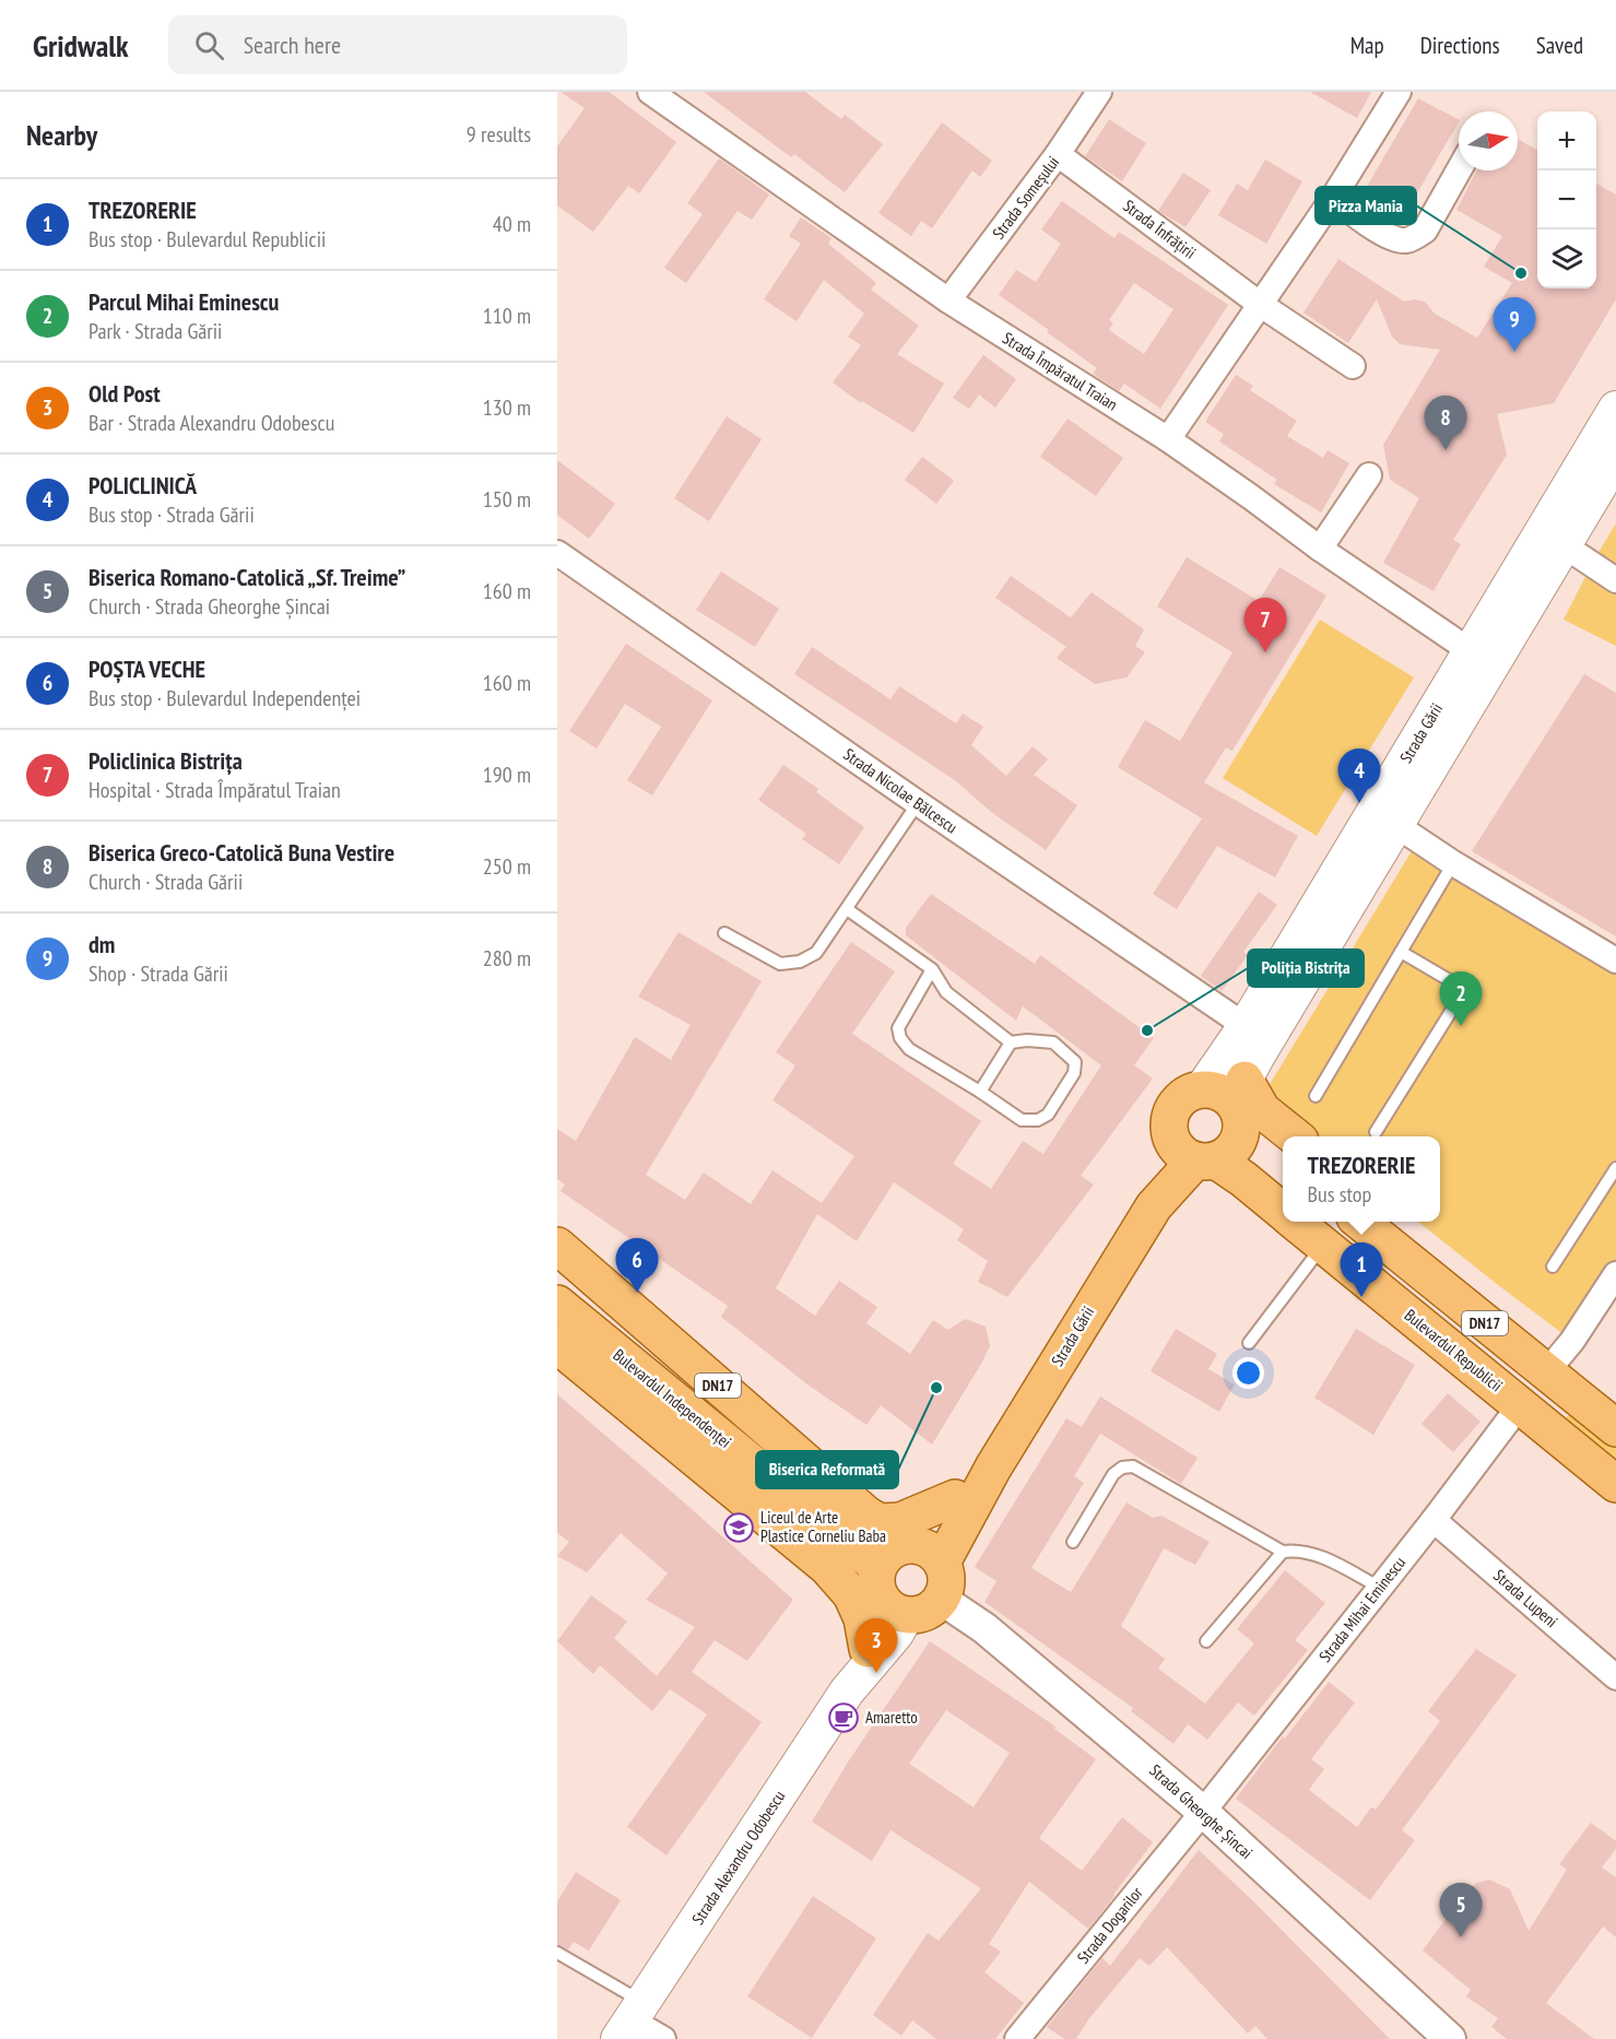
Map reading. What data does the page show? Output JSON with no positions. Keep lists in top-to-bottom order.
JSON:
{
  "streets": {
    "main road": [
      "Strada Gării",
      "DN17",
      "Bulevardul Republicii",
      "Bulevardul Independenței",
      "Strada Alexandru Odobescu"
    ],
    "street": [
      "Strada Someșului",
      "Strada Înfrățirii",
      "Strada Împăratul Traian",
      "Strada Nicolae Bălcescu",
      "Strada Lupeni",
      "Strada Mihai Eminescu",
      "Strada Gheorghe Șincai",
      "Strada Dogarilor"
    ]
  },
  "crossings": [
    ["Strada Someșului", "Strada Înfrățirii"],
    ["Strada Someșului", "Strada Împăratul Traian"],
    ["Strada Împăratul Traian", "Strada Gării"],
    ["Strada Gării", "Strada Nicolae Bălcescu"],
    ["Strada Gării", "DN17"],
    ["Strada Gării", "Bulevardul Republicii"],
    ["Strada Gării", "Bulevardul Independenței"],
    ["Strada Gării", "Strada Gheorghe Șincai"],
    ["Strada Gării", "Strada Alexandru Odobescu"],
    ["DN17", "Bulevardul Independenței"],
    ["DN17", "Strada Gheorghe Șincai"],
    ["DN17", "Strada Alexandru Odobescu"],
    ["Bulevardul Republicii", "Strada Mihai Eminescu"],
    ["Bulevardul Independenței", "Strada Gheorghe Șincai"],
    ["Bulevardul Independenței", "Strada Alexandru Odobescu"],
    ["Strada Lupeni", "Strada Mihai Eminescu"],
    ["Strada Mihai Eminescu", "Strada Gheorghe Șincai"],
    ["Strada Mihai Eminescu", "Strada Dogarilor"],
    ["Strada Gheorghe Șincai", "Strada Alexandru Odobescu"],
    ["Strada Gheorghe Șincai", "Strada Dogarilor"]
  ],
  "places": {
    "other": ["Pizza Mania", "Poliția Bistrița", "Biserica Reformată"],
    "school or university": ["Liceul de Arte Plastice Corneliu Baba"],
    "cafe": ["Amaretto"]
  },
  "north": "right",
  "page": {
    "header": "Gridwalk",
    "search": "Search here",
    "nav": ["Map", "Directions", "Saved"],
    "heading": ["Nearby", "9 results"],
    "map_buttons": ["+", "−"],
    "list": [
      {
        "mark": "1",
        "name": "TREZORERIE",
        "note": "Bus stop · Bulevardul Republicii",
        "value": "40 m"
      },
      {
        "mark": "2",
        "name": "Parcul Mihai Eminescu",
        "note": "Park · Strada Gării",
        "value": "110 m"
      },
      {
        "mark": "3",
        "name": "Old Post",
        "note": "Bar · Strada Alexandru Odobescu",
        "value": "130 m"
      },
      {
        "mark": "4",
        "name": "POLICLINICĂ",
        "note": "Bus stop · Strada Gării",
        "value": "150 m"
      },
      {
        "mark": "5",
        "name": "Biserica Romano-Catolică „Sf. Treime”",
        "note": "Church · Strada Gheorghe Șincai",
        "value": "160 m"
      },
      {
        "mark": "6",
        "name": "POȘTA VECHE",
        "note": "Bus stop · Bulevardul Independenței",
        "value": "160 m"
      },
      {
        "mark": "7",
        "name": "Policlinica Bistrița",
        "note": "Hospital · Strada Împăratul Traian",
        "value": "190 m"
      },
      {
        "mark": "8",
        "name": "Biserica Greco-Catolică Buna Vestire",
        "note": "Church · Strada Gării",
        "value": "250 m"
      },
      {
        "mark": "9",
        "name": "dm",
        "note": "Shop · Strada Gării",
        "value": "280 m"
      }
    ],
    "pins": [
      "9",
      "8",
      "7",
      "4",
      "2",
      "6",
      "1",
      "3",
      "5"
    ],
    "popup": ["TREZORERIE", "Bus stop"]
  }
}
